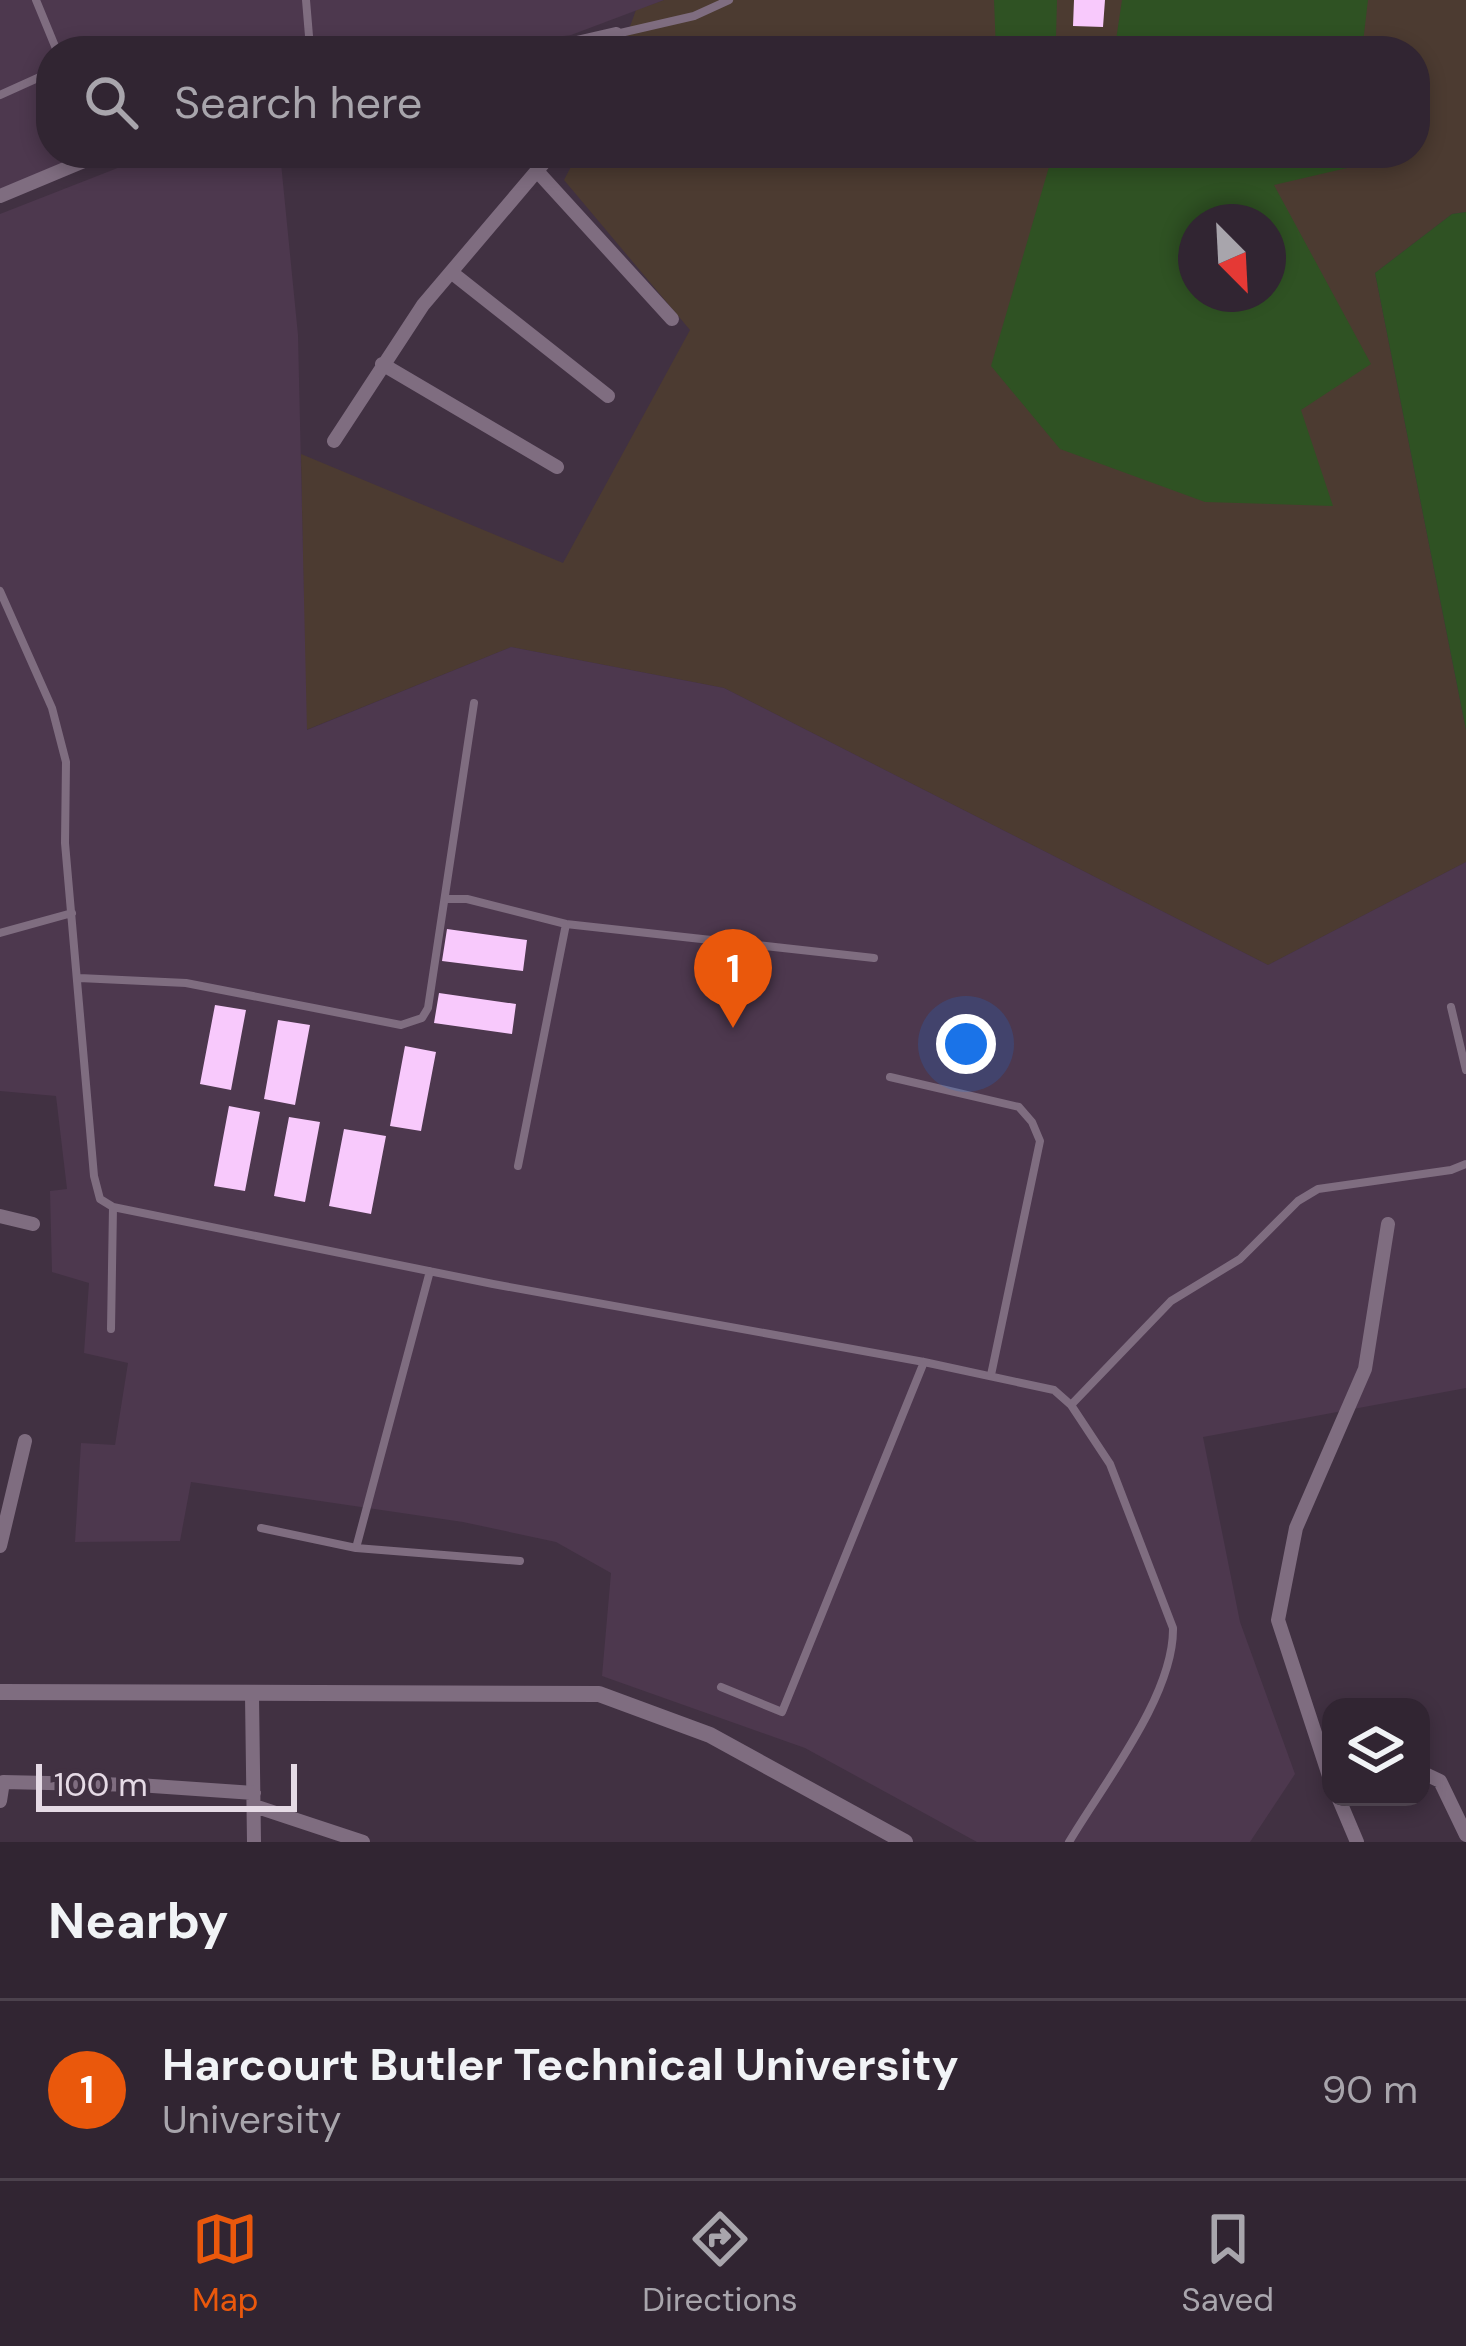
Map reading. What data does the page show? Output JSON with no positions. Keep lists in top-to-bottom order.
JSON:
{
  "scale_bar": "100 m",
  "north": "bottom right",
  "page": {
    "search": "Search here",
    "pins": "1",
    "scale": "100 m",
    "heading": "Nearby",
    "list": [
      {
        "mark": "1",
        "name": "Harcourt Butler Technical University",
        "note": "University",
        "value": "90 m"
      }
    ],
    "nav": ["Map", "Directions", "Saved"]
  }
}
